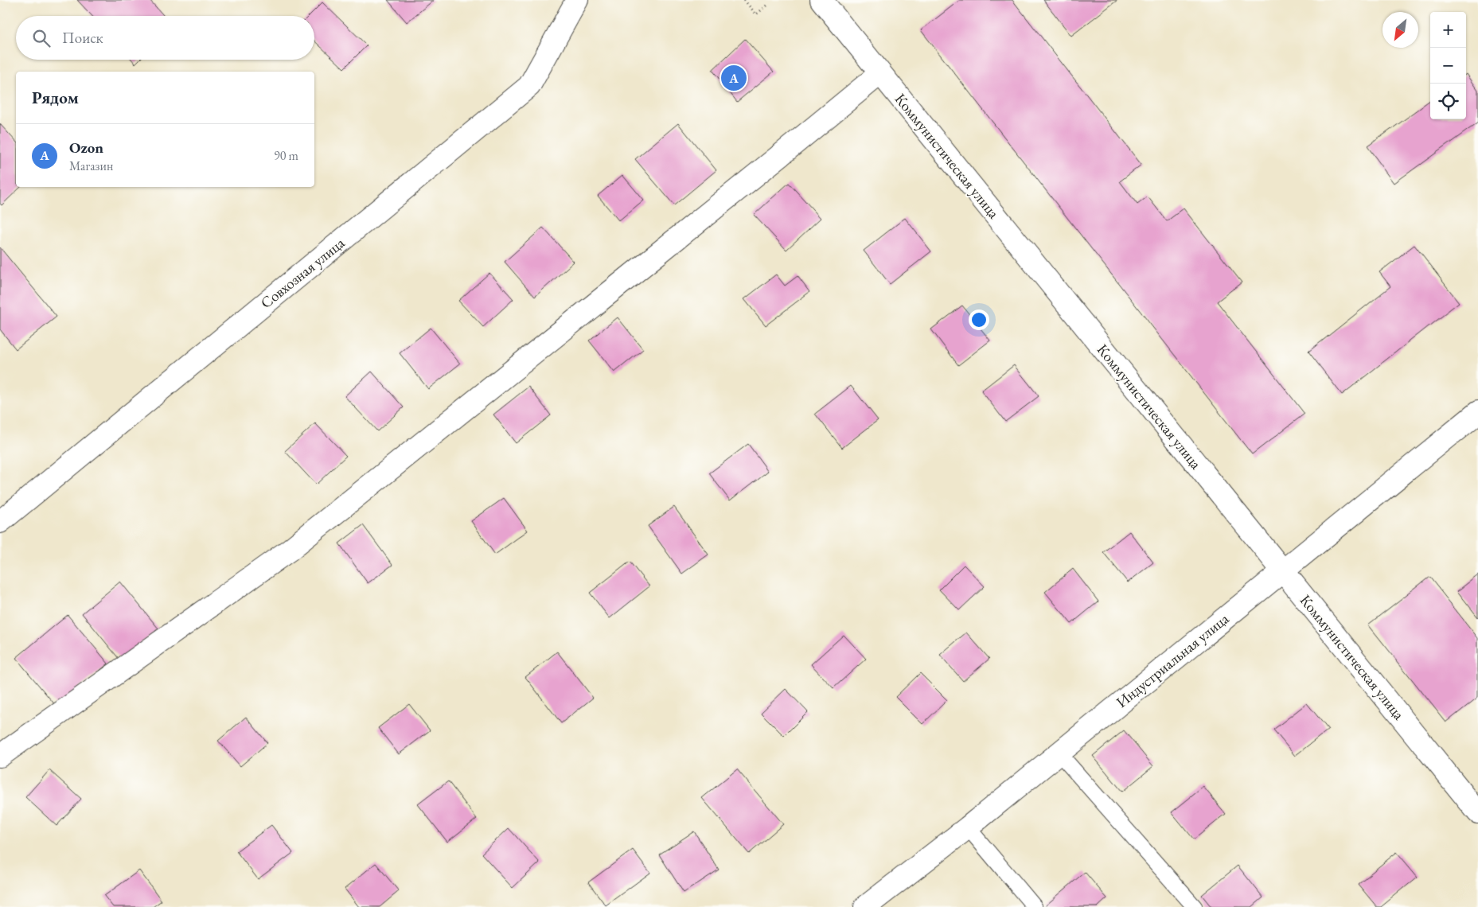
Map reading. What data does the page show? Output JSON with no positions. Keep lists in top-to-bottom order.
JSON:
{
  "streets": {
    "street": ["Коммунистическая улица", "Совхозная улица", "Индустриальная улица"]
  },
  "crossings": [
    ["Коммунистическая улица", "Индустриальная улица"]
  ],
  "north": "bottom left",
  "page": {
    "map_buttons": ["+", "−"],
    "search": "Поиск",
    "pins": "A",
    "heading": "Рядом",
    "list": [
      {
        "mark": "A",
        "name": "Ozon",
        "note": "Магазин",
        "value": "90 m"
      }
    ]
  }
}
